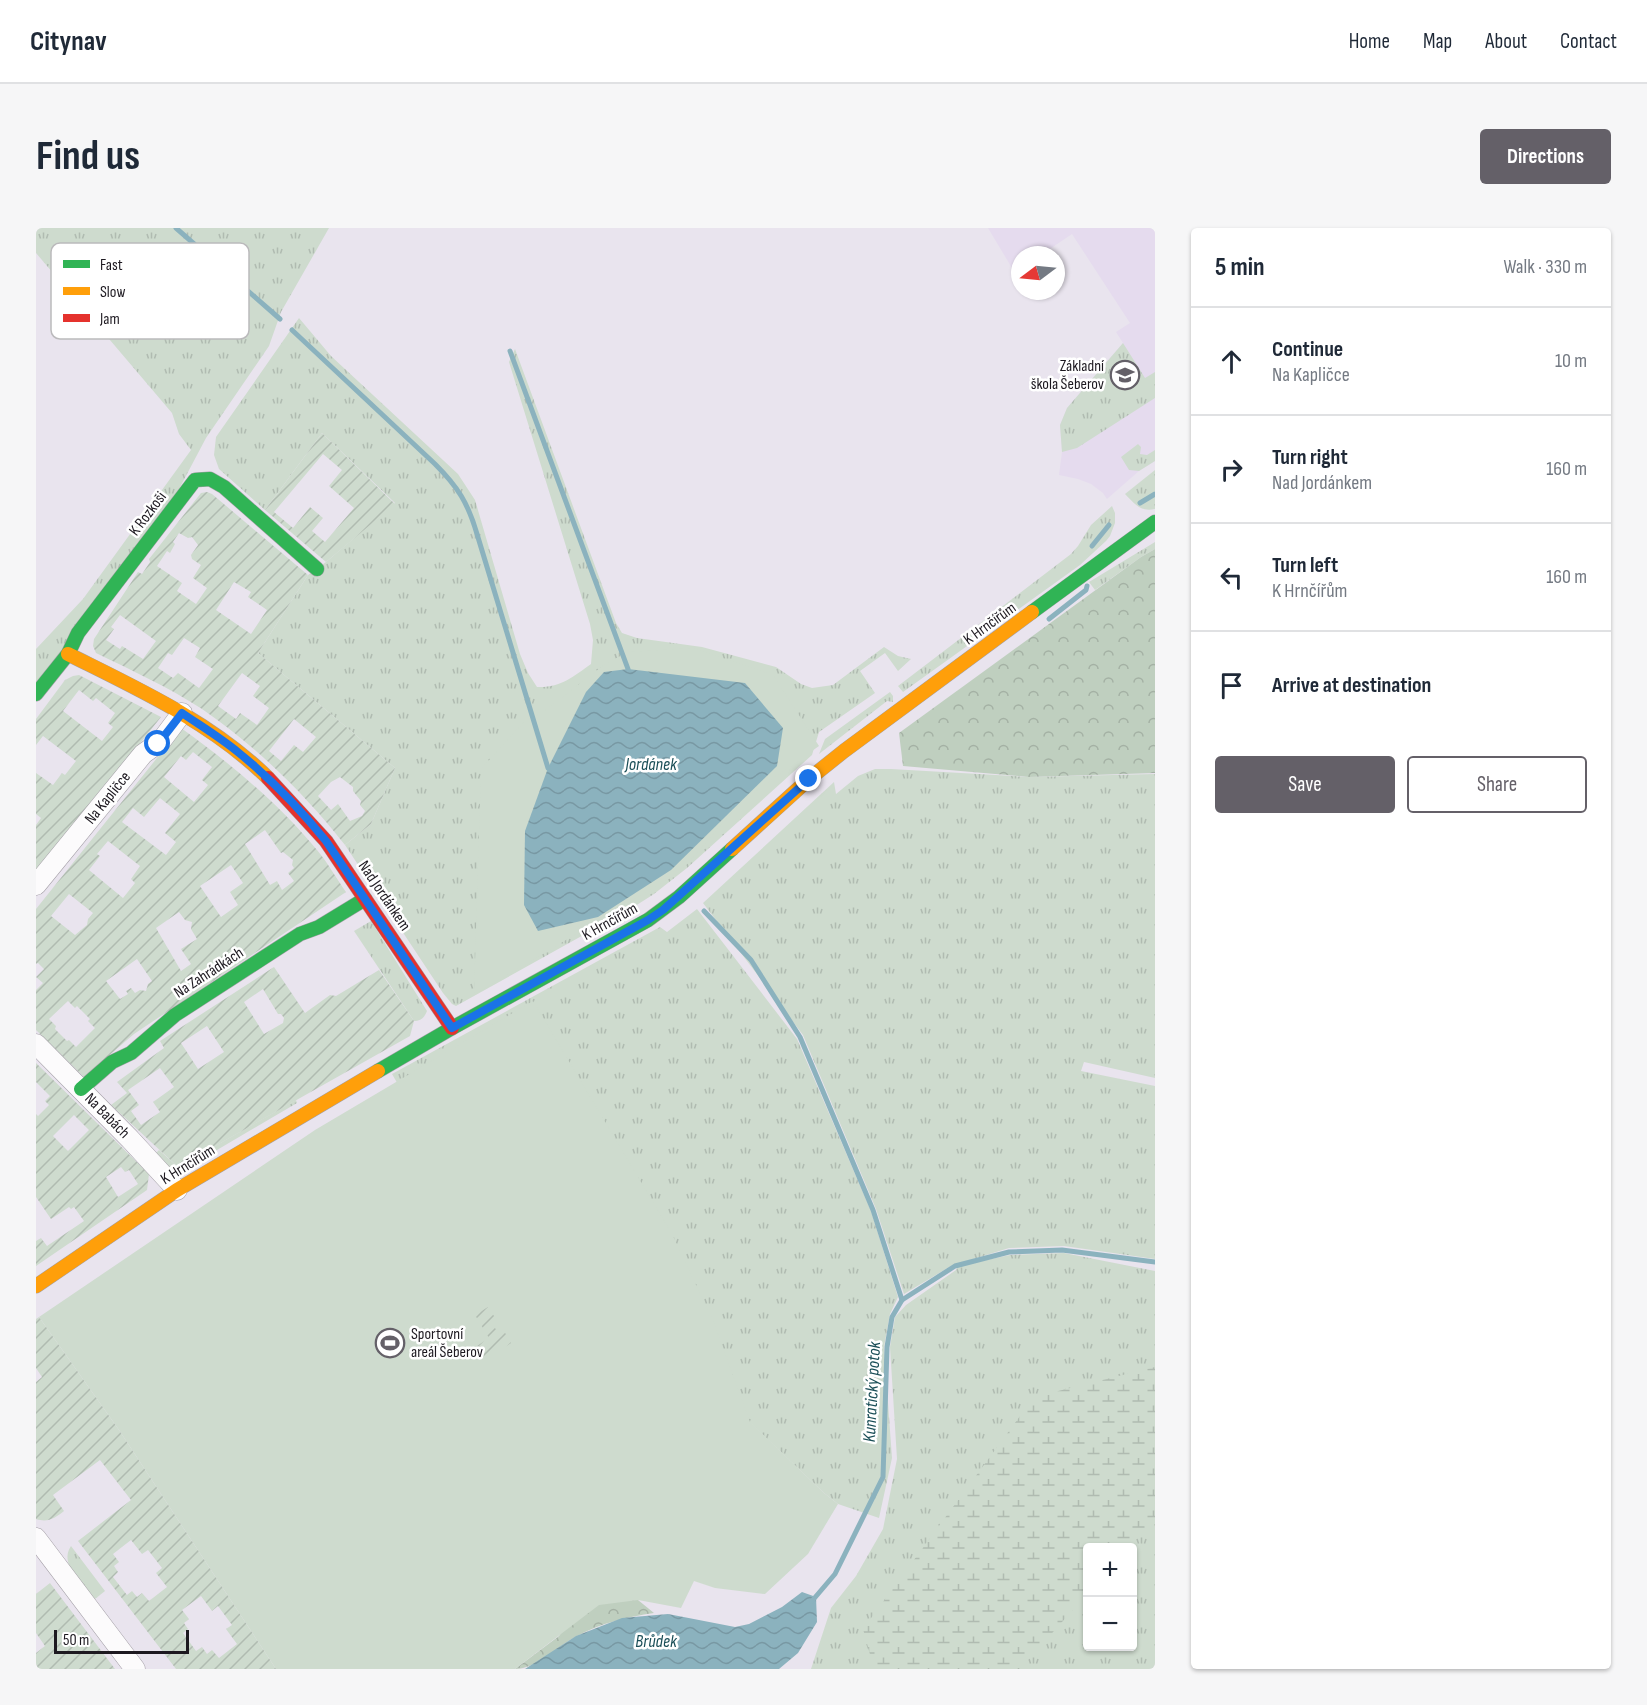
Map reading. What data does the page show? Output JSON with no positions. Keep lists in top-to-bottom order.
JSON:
{
  "streets": {
    "street": [
      "K Rozkoši",
      "K Hrnčířům",
      "Na Kapličce",
      "Nad Jordánkem",
      "Na Zahrádkách",
      "Na Babách"
    ]
  },
  "crossings": [
    ["K Rozkoši", "Nad Jordánkem"],
    ["K Hrnčířům", "Nad Jordánkem"],
    ["K Hrnčířům", "Na Babách"],
    ["Na Kapličce", "Nad Jordánkem"],
    ["Nad Jordánkem", "Na Zahrádkách"],
    ["Na Zahrádkách", "Na Babách"]
  ],
  "water": ["Jordánek", "Kunratický potok", "Brůdek"],
  "places": {
    "school or university": ["Základní škola Šeberov"],
    "sports": ["Sportovní areál Šeberov"]
  },
  "legend": ["Fast", "Slow", "Jam"],
  "scale_bar": "50 m",
  "north": "left",
  "page": {
    "header": "Citynav",
    "nav": [
      "Home",
      "Map",
      "About",
      "Contact"
    ],
    "buttons": [
      "Directions",
      ["Save", "Share"]
    ],
    "title": "Find us",
    "heading": ["5 min", "Walk · 330 m"],
    "list": [
      ["Continue", "Na Kapličce", "10 m"],
      ["Turn right", "Nad Jordánkem", "160 m"],
      ["Turn left", "K Hrnčířům", "160 m"],
      "Arrive at destination"
    ],
    "map_buttons": ["+", "−"],
    "scale": "50 m"
  }
}
